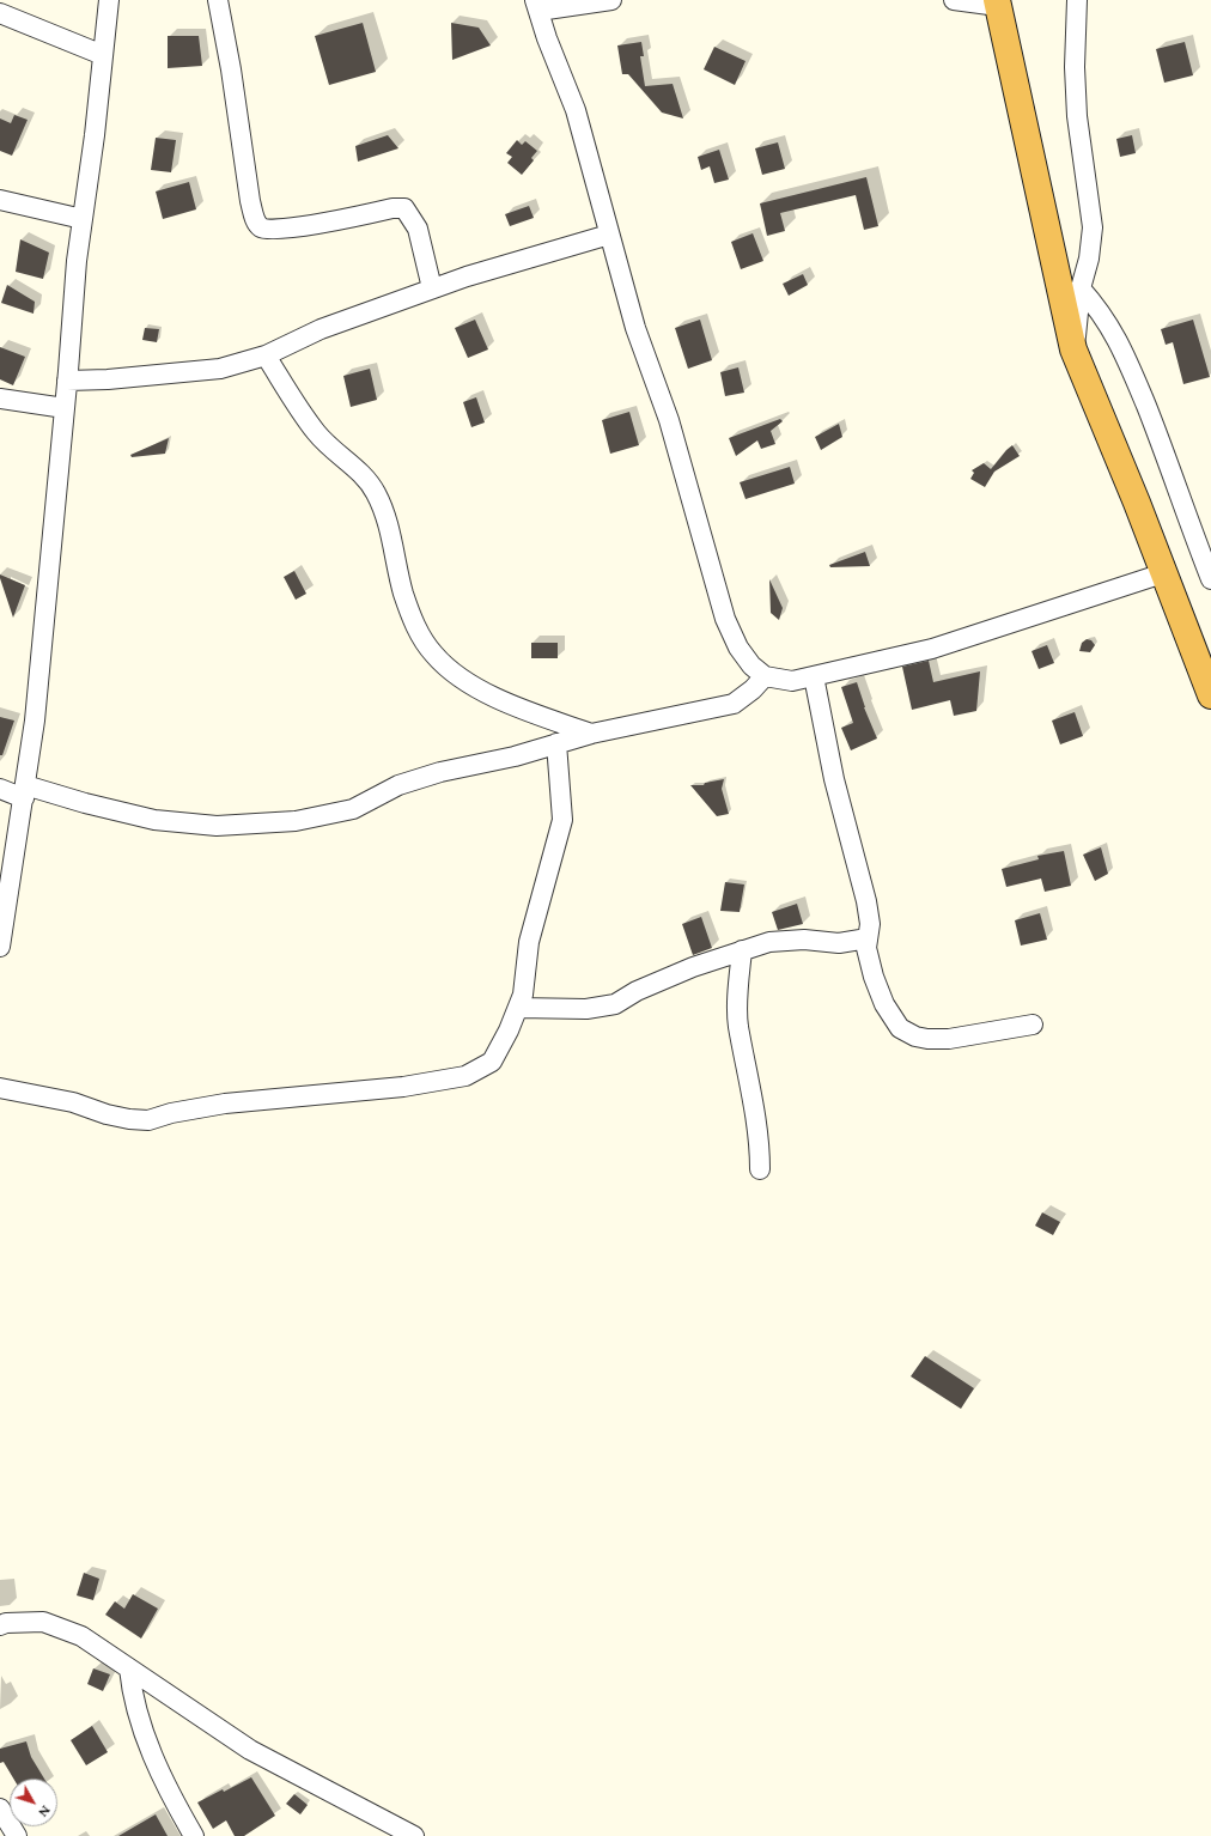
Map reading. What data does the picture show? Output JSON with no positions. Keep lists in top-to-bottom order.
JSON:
{
  "north": "bottom right"
}
